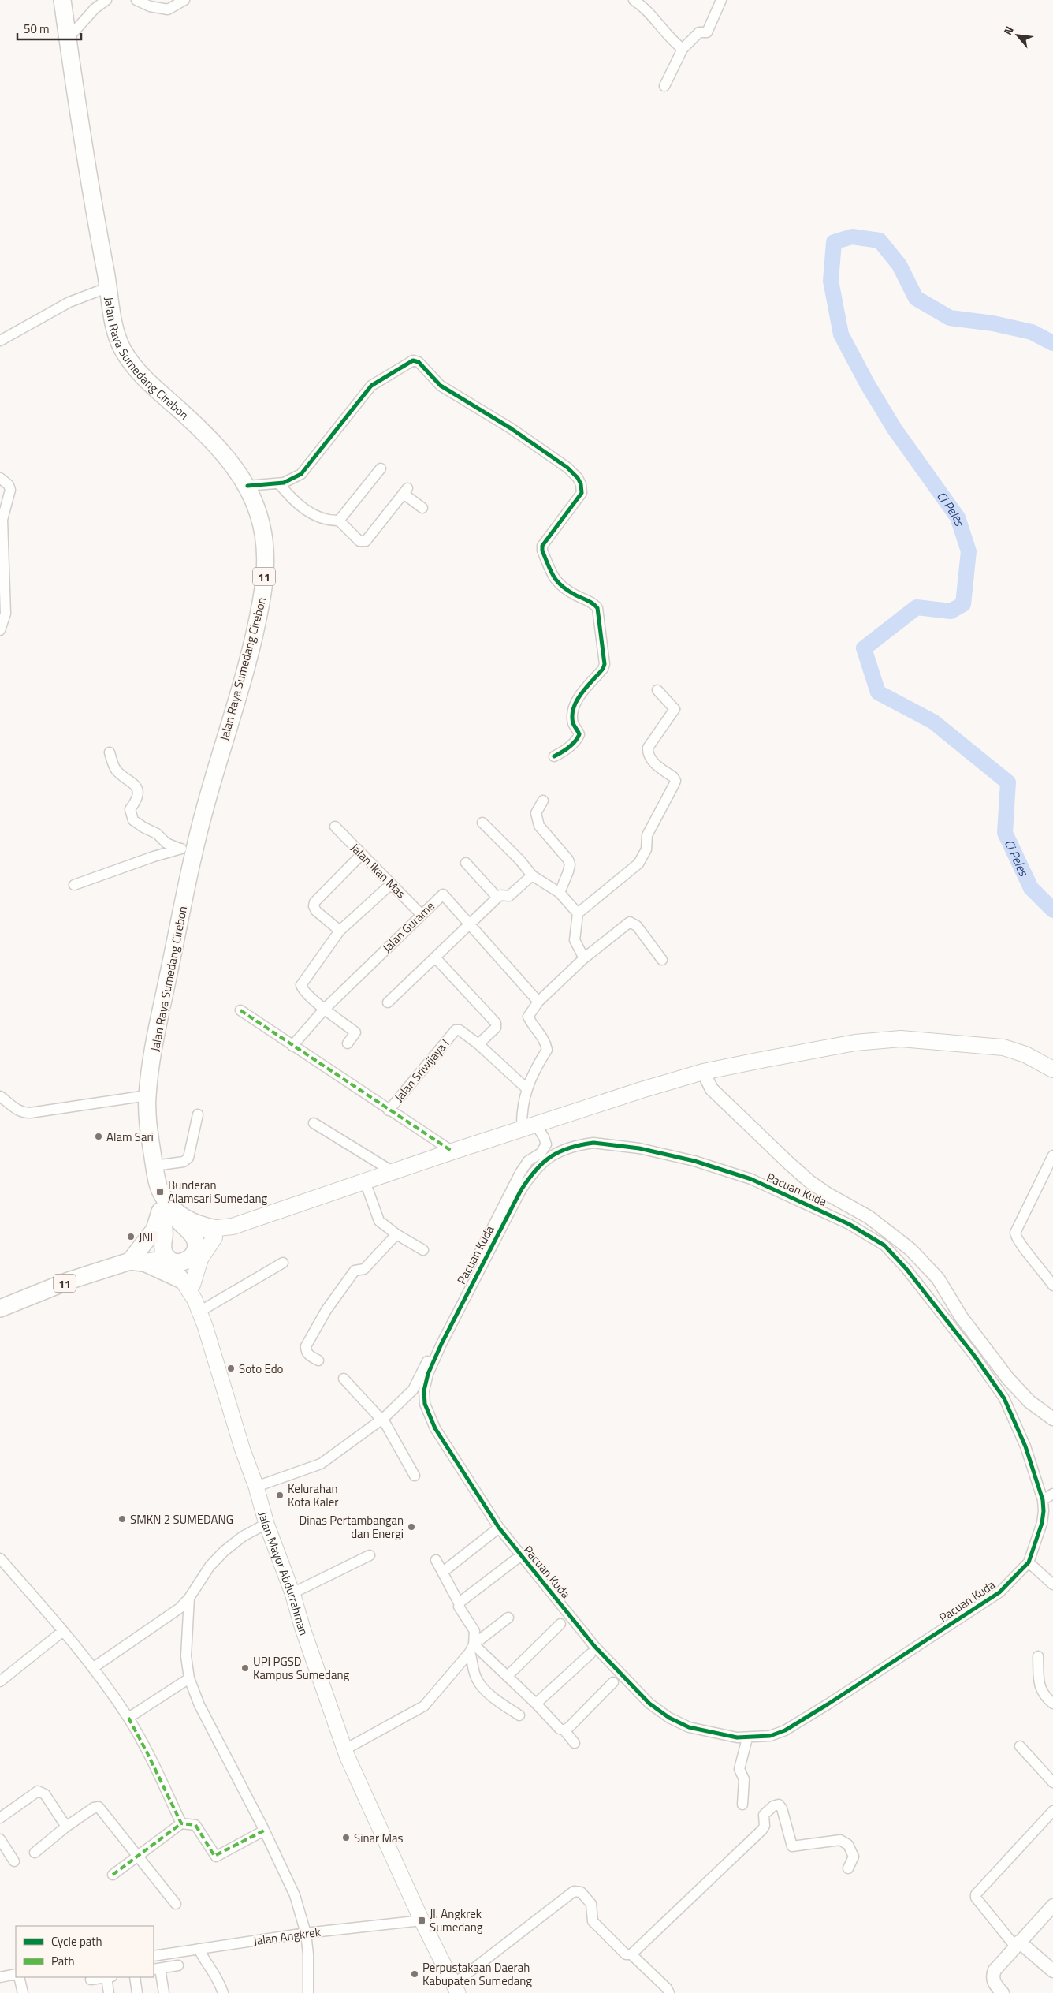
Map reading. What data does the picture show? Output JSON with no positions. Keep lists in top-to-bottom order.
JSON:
{
  "streets": {
    "highway": ["Jalan Raya Sumedang Cirebon", "11"],
    "main road": ["Jalan Mayor Abdurrahman"],
    "street": [
      "Jalan Ikan Mas",
      "Jalan Gurame",
      "Jalan Sriwijaya I",
      "Pacuan Kuda",
      "Jalan Angkrek"
    ]
  },
  "crossings": [
    ["Jalan Raya Sumedang Cirebon", "11"],
    ["Jalan Ikan Mas", "Jalan Gurame"],
    ["Jalan Mayor Abdurrahman", "Jalan Angkrek"]
  ],
  "water": ["Ci Peles"],
  "places": {
    "other": [
      "Alam Sari",
      "JNE",
      "Soto Edo",
      "Kelurahan Kota Kaler",
      "SMKN 2 SUMEDANG",
      "Dinas Pertambangan dan Energi",
      "UPI PGSD Kampus Sumedang",
      "Sinar Mas",
      "Perpustakaan Daerah Kabupaten Sumedang"
    ],
    "transit": ["Bunderan Alamsari Sumedang", "Jl. Angkrek Sumedang"]
  },
  "legend": ["Cycle path", "Path"],
  "scale_bar": "50 m",
  "north": "top left"
}
